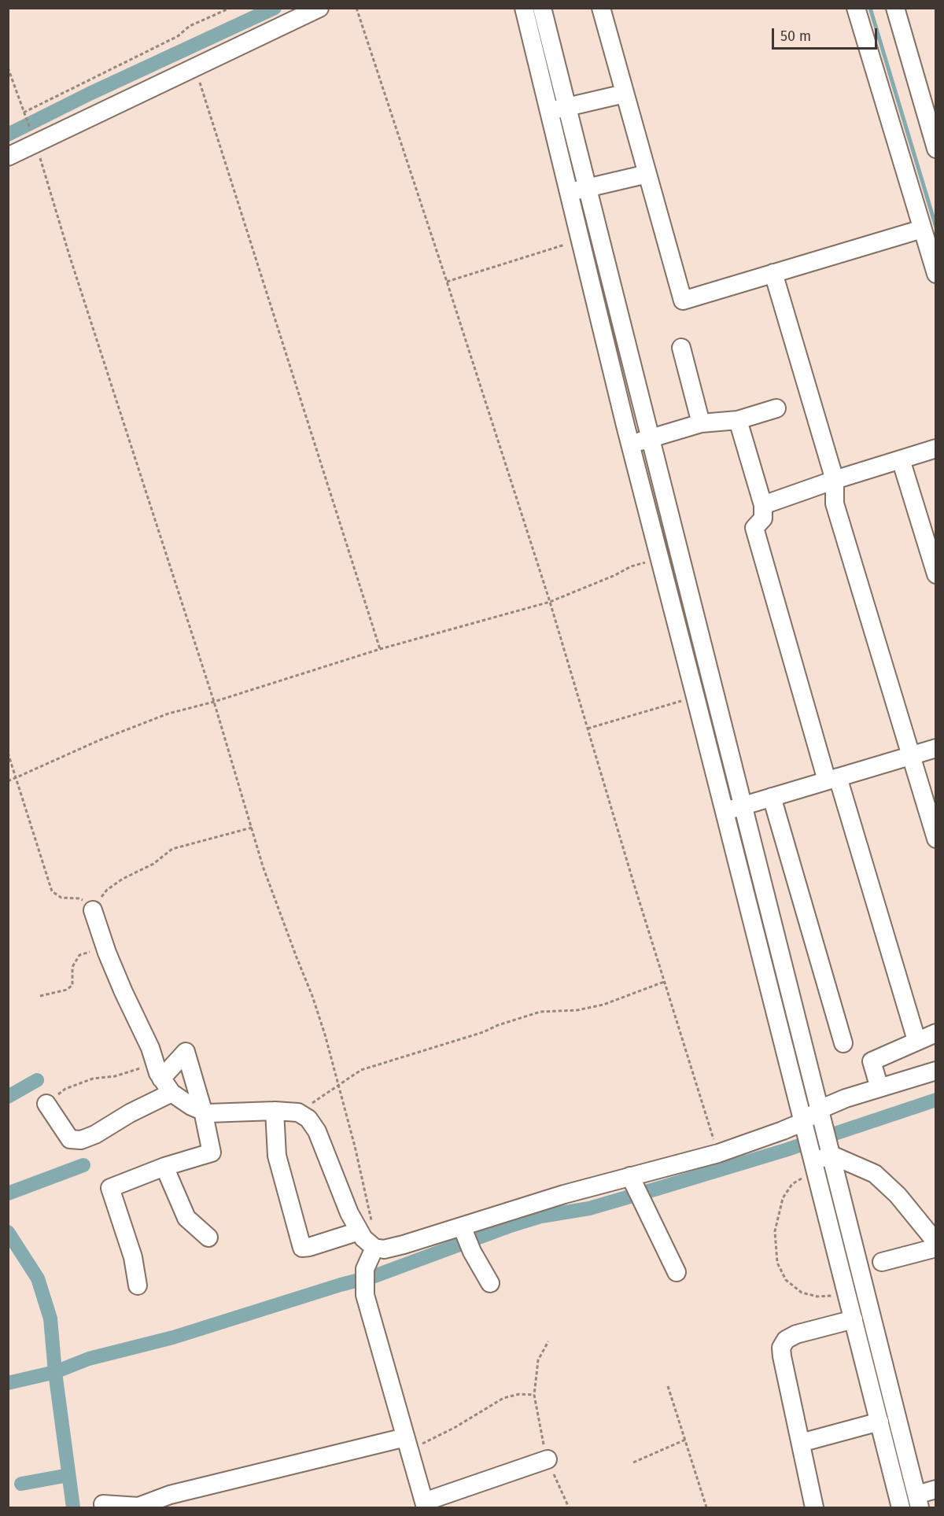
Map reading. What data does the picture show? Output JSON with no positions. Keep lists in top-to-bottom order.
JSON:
{
  "scale_bar": "50 m"
}
